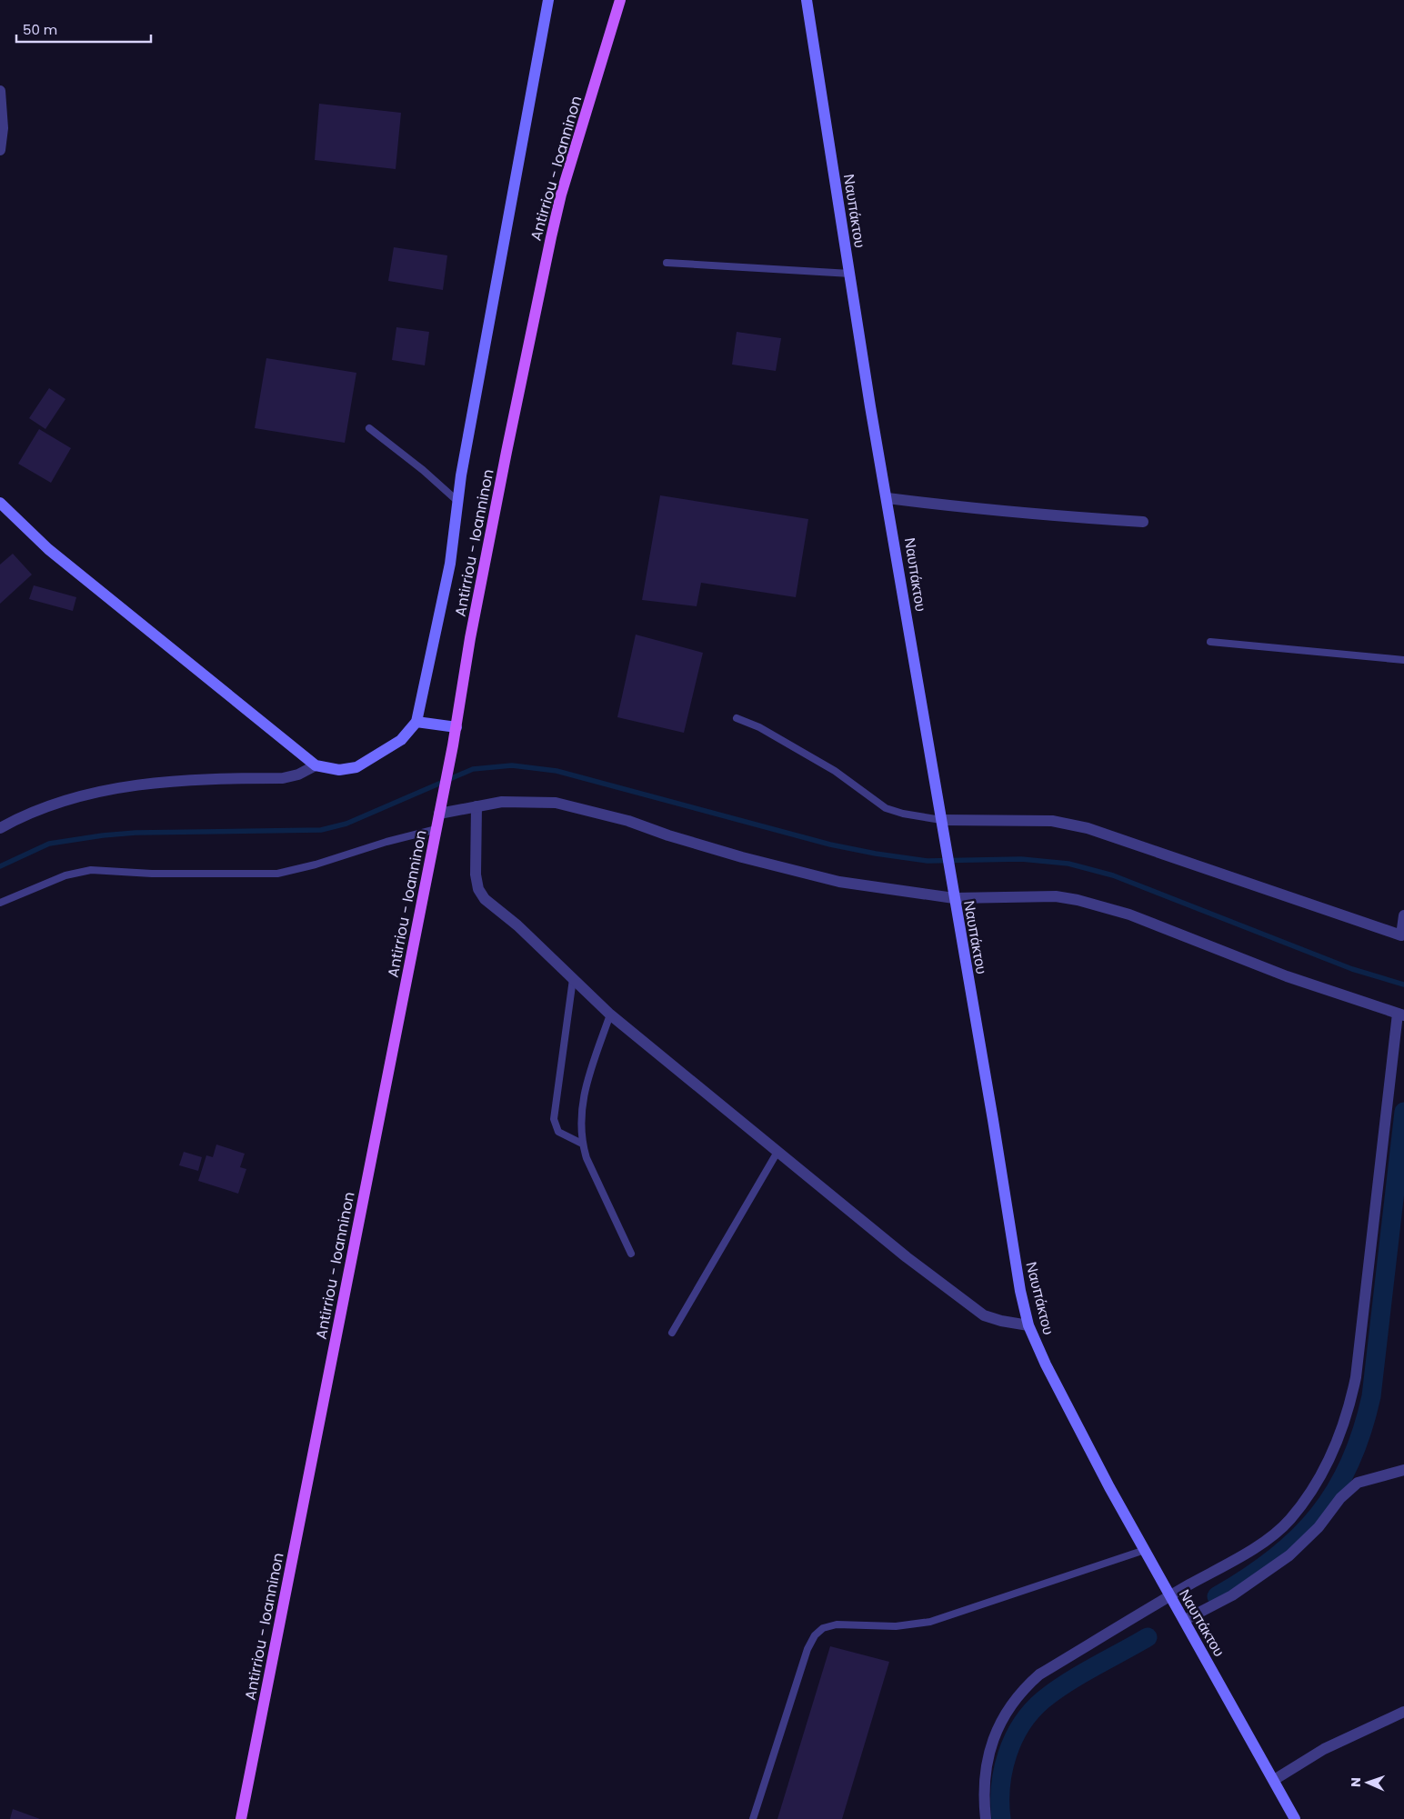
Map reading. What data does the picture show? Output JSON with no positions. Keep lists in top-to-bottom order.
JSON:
{
  "streets": {
    "main road": ["Antirriou - Ioanninon", "Ναυπάκτου"]
  },
  "scale_bar": "50 m",
  "north": "left"
}
